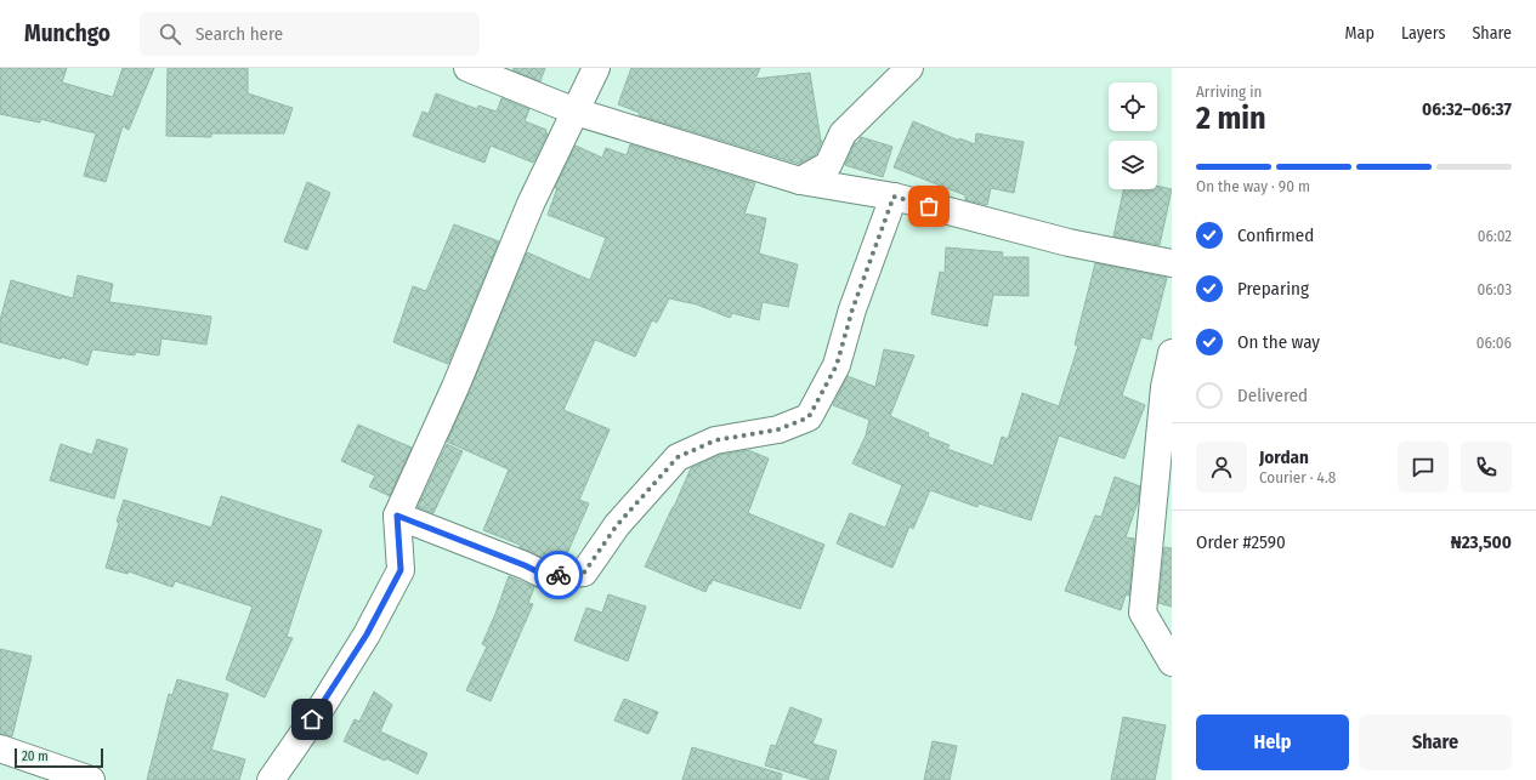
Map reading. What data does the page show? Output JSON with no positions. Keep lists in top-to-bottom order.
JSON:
{
  "scale_bar": "20 m",
  "page": {
    "header": "Munchgo",
    "search": "Search here",
    "nav": ["Map", "Layers", "Share"],
    "heading": ["2 min", "Arriving in", "06:32–06:37"],
    "panel": [
      "Jordan",
      "Courier · 4.8",
      "Order #2590",
      "₦23,500"
    ],
    "bar": "On the way · 90 m",
    "list": [
      ["Confirmed", "06:02"],
      ["Preparing", "06:03"],
      ["On the way", "06:06"],
      "Delivered"
    ],
    "buttons": ["Help", "Share"],
    "scale": "20 m"
  }
}
